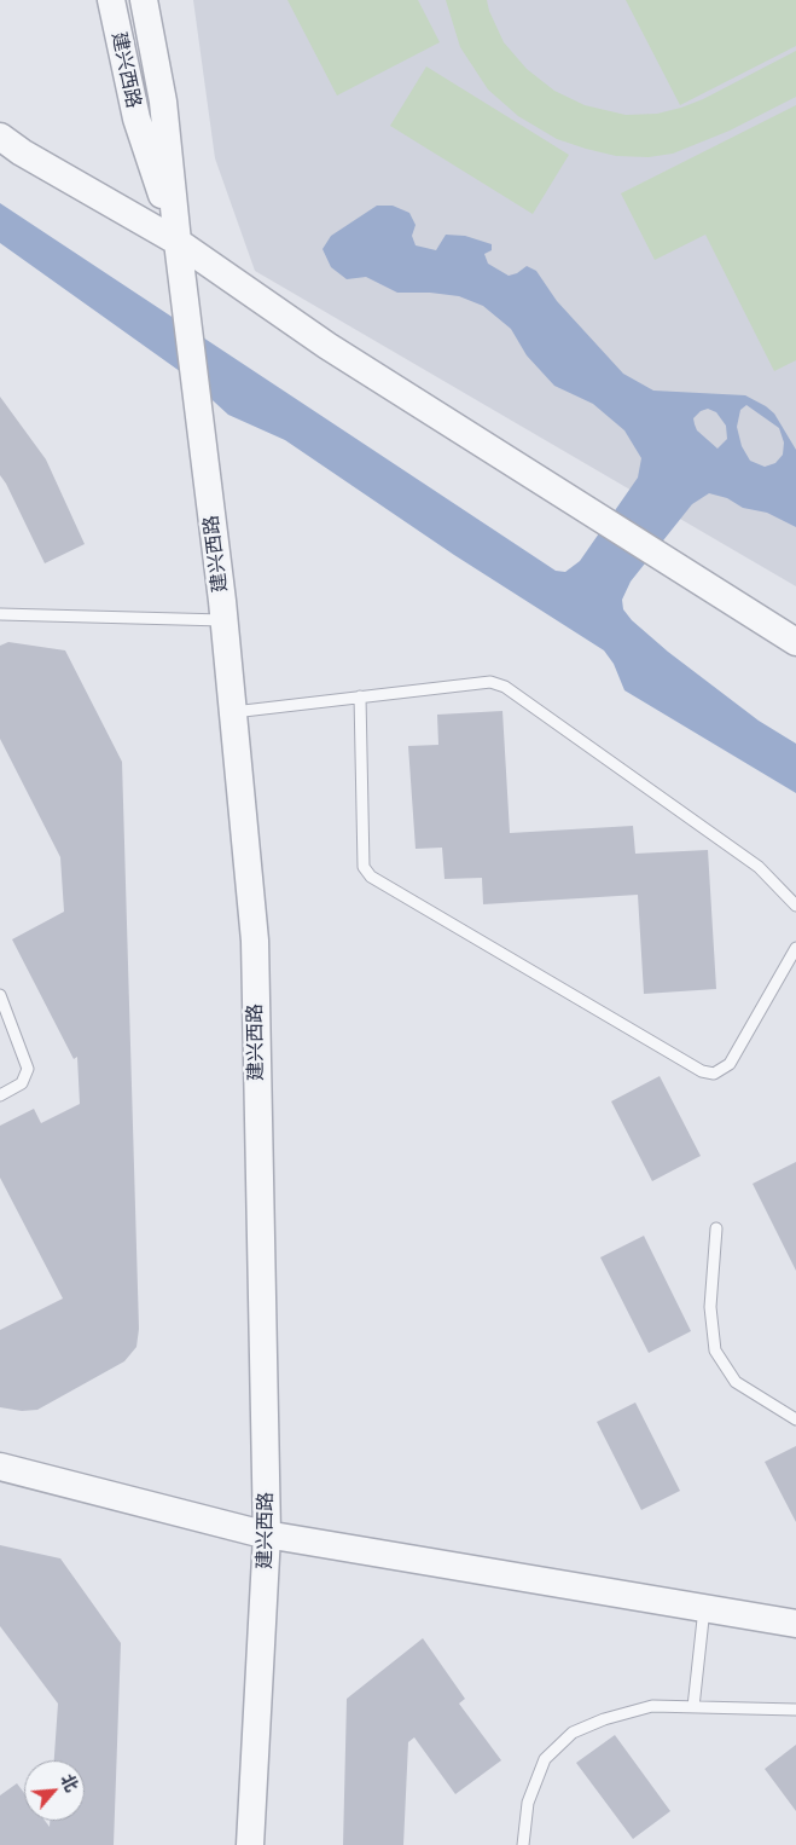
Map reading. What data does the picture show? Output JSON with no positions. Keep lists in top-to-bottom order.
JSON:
{
  "streets": {
    "street": ["建兴西路"]
  },
  "north": "top right"
}
